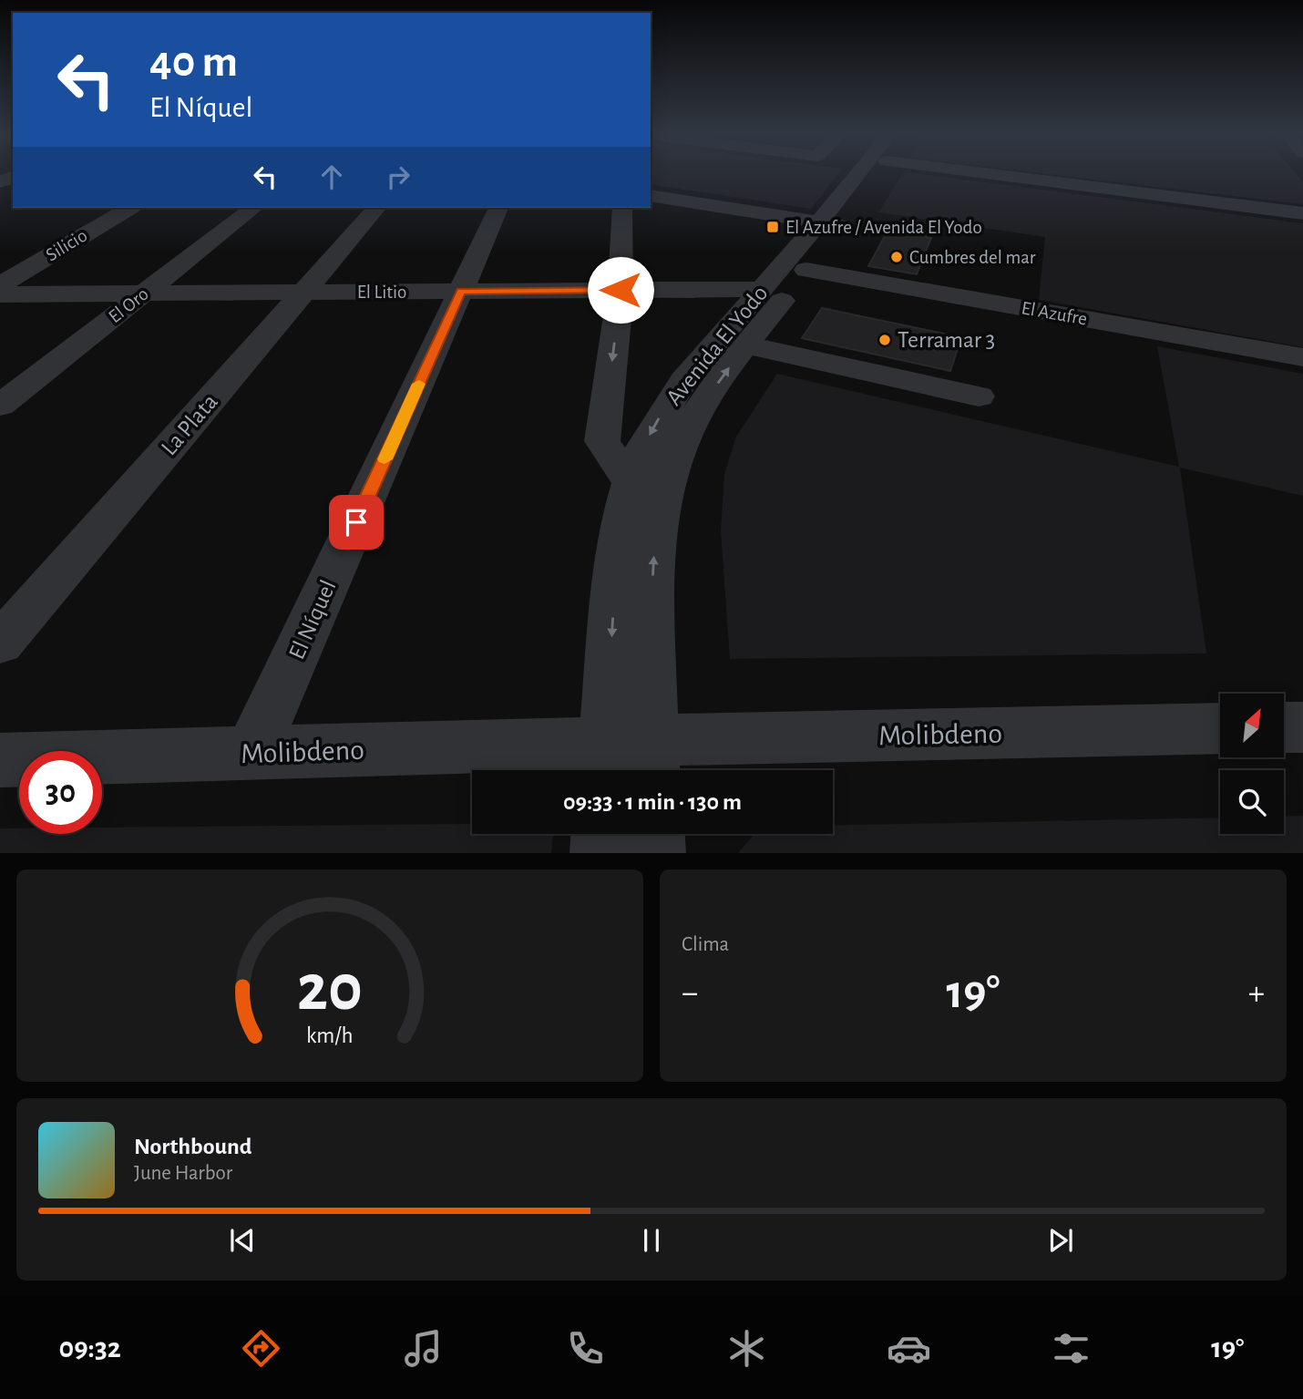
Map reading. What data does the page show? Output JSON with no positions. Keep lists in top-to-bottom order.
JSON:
{
  "streets": {
    "street": [
      "Silicio",
      "El Litio",
      "El Oro",
      "El Azufre",
      "Avenida El Yodo",
      "La Plata",
      "El Níquel",
      "Molibdeno"
    ]
  },
  "crossings": [
    ["El Litio", "El Oro"],
    ["El Litio", "Avenida El Yodo"],
    ["El Litio", "La Plata"],
    ["El Litio", "El Níquel"],
    ["El Azufre", "Avenida El Yodo"],
    ["Avenida El Yodo", "Molibdeno"],
    ["El Níquel", "Molibdeno"]
  ],
  "places": {
    "transit": ["El Azufre / Avenida El Yodo"],
    "other": ["Cumbres del mar", "Terramar 3"]
  },
  "north": "top right",
  "page": {
    "turn": ["40 m", "El Níquel"],
    "limit": "30",
    "trip": "09:33 · 1 min · 130 m",
    "tile": "Clima",
    "heat": ["−", "19°", "+"],
    "song": ["Northbound", "June Harbor"],
    "tabs": ["09:32", "19°"],
    "gauge": ["20", "km/h"]
  }
}
